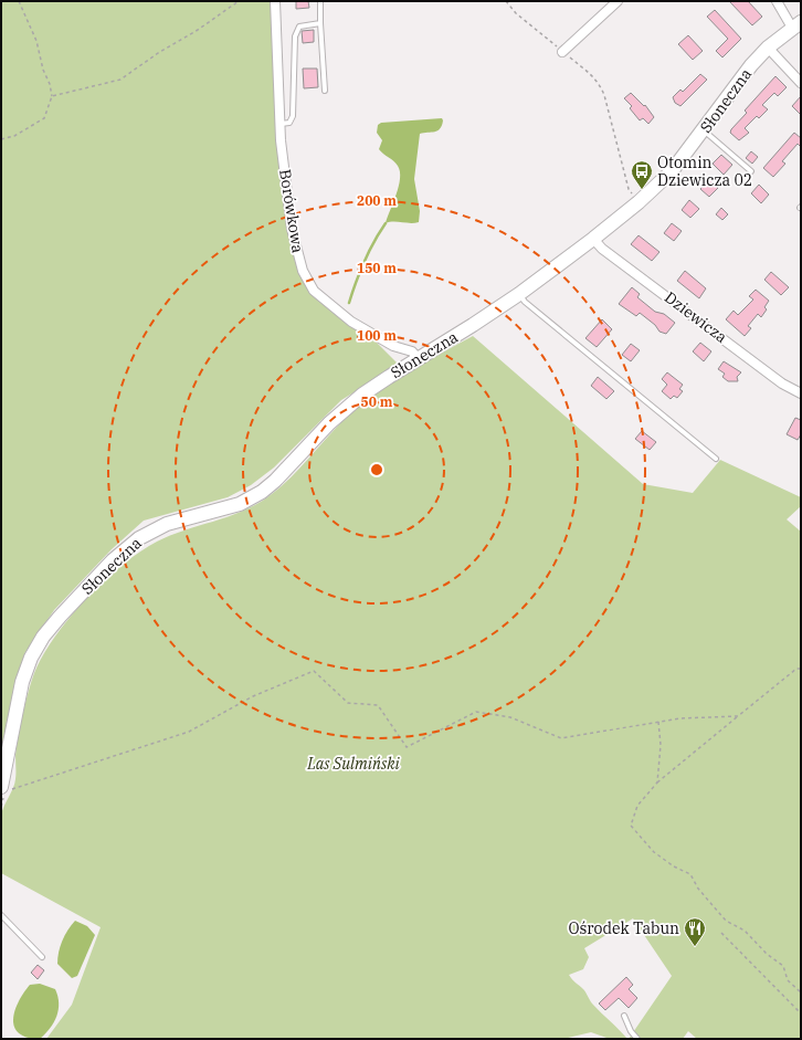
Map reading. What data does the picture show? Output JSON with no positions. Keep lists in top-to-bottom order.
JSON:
{
  "streets": {
    "street": ["Słoneczna", "Borówkowa", "Dziewicza"]
  },
  "crossings": [
    ["Słoneczna", "Borówkowa"],
    ["Słoneczna", "Dziewicza"]
  ],
  "parks": ["Las Sulmiński"],
  "places": {
    "bus stop": ["Otomin Dziewicza 02"],
    "restaurant": ["Ośrodek Tabun"]
  },
  "rings": [
    "200 m",
    "150 m",
    "100 m",
    "50 m"
  ]
}
